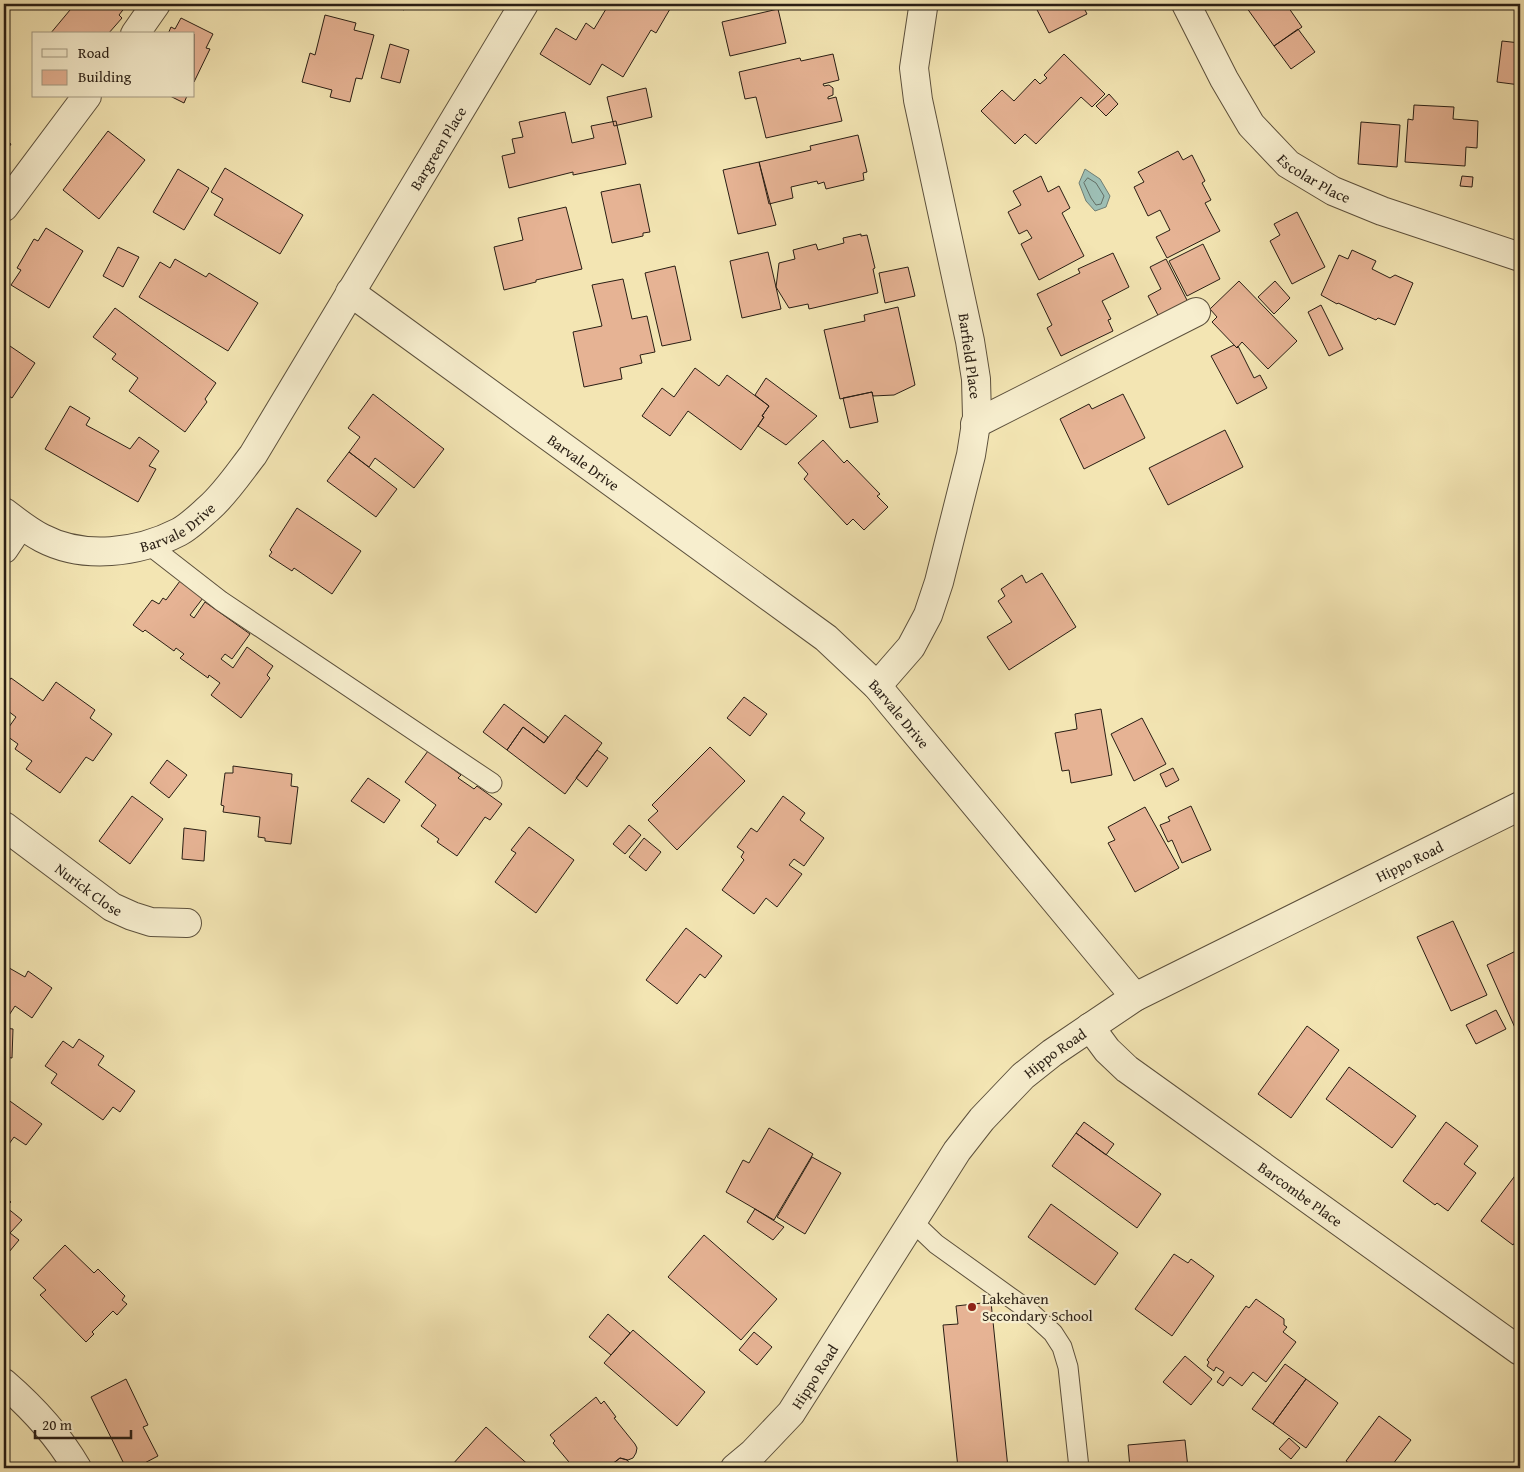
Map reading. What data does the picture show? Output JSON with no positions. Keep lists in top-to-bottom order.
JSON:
{
  "streets": {
    "street": [
      "Bargreen Place",
      "Escolar Place",
      "Barfield Place",
      "Barvale Drive",
      "Hippo Road",
      "Nurick Close",
      "Barcombe Place"
    ]
  },
  "crossings": [
    ["Bargreen Place", "Barvale Drive"],
    ["Barfield Place", "Barvale Drive"],
    ["Barvale Drive", "Hippo Road"],
    ["Hippo Road", "Barcombe Place"]
  ],
  "places": ["Lakehaven Secondary School"],
  "legend": ["Road", "Building"],
  "scale_bar": "20 m"
}
